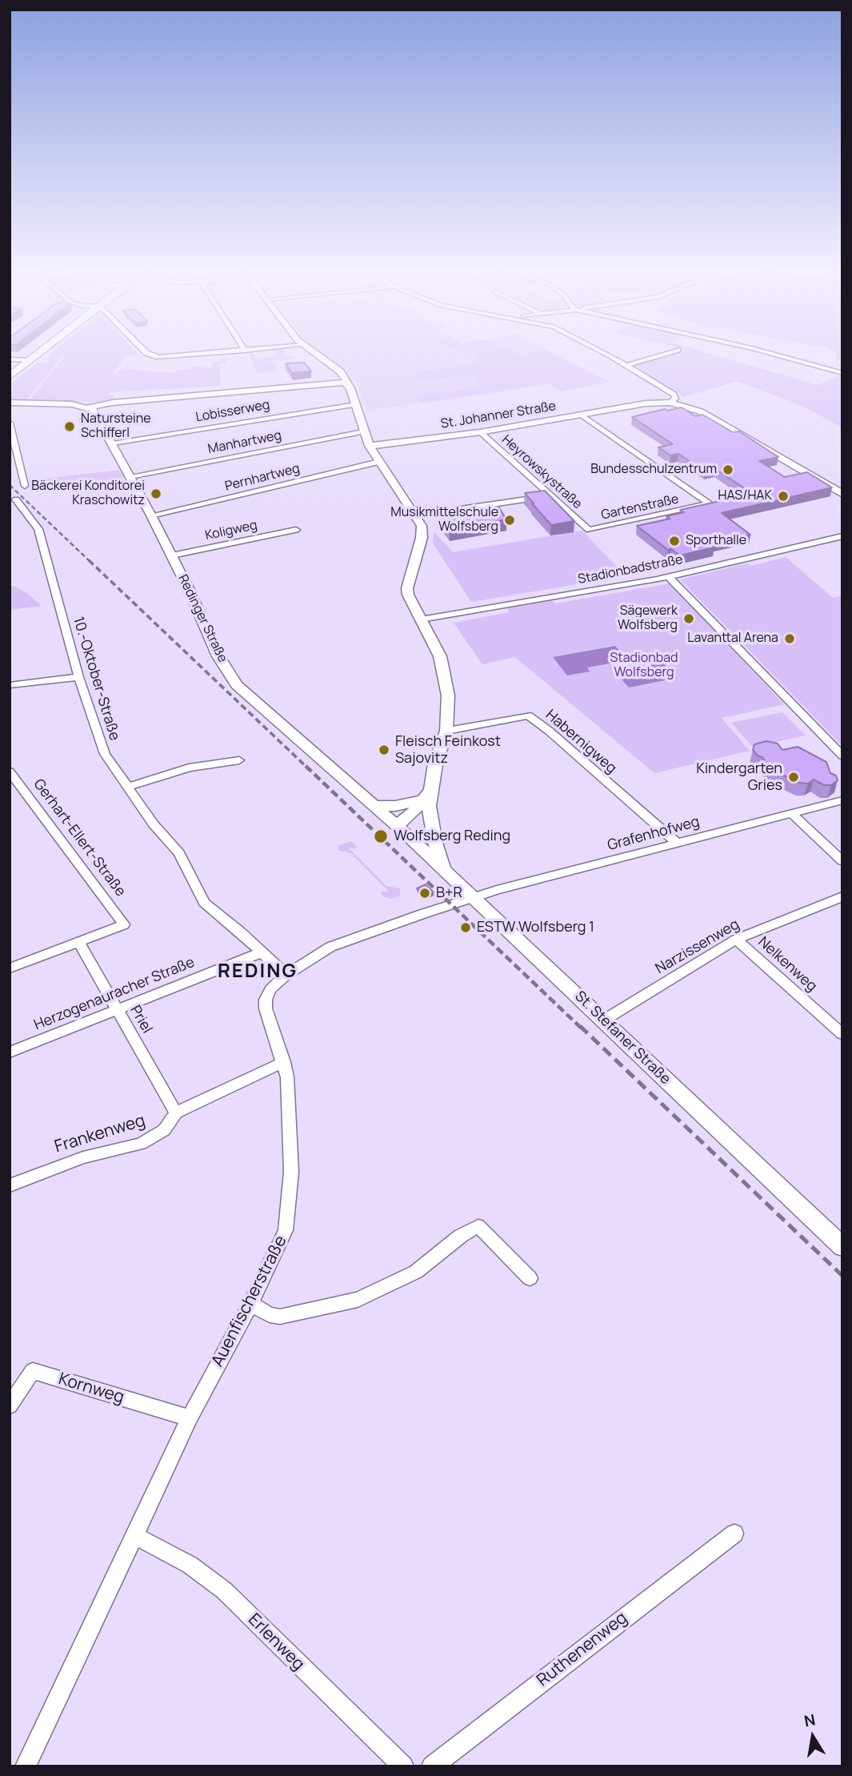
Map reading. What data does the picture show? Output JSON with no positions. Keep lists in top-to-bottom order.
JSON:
{
  "streets": {
    "street": [
      "Lobisserweg",
      "St. Johanner Straße",
      "Manhartweg",
      "Heyrowskystraße",
      "Pernhartweg",
      "Gartenstraße",
      "Koligweg",
      "Stadionbadstraße",
      "Redinger Straße",
      "10.-Oktober-Straße",
      "Habernigweg",
      "Grafenhofweg",
      "Gerhart-Ellert-Straße",
      "Narzissenweg",
      "Nelkenweg",
      "Herzogenauracher Straße",
      "Priel",
      "St. Stefaner Straße",
      "Frankenweg",
      "Auenfischerstraße",
      "Kornweg",
      "Erlenweg",
      "Ruthenenweg"
    ]
  },
  "crossings": [
    ["Lobisserweg", "Redinger Straße"],
    ["Lobisserweg", "St. Stefaner Straße"],
    ["St. Johanner Straße", "Heyrowskystraße"],
    ["St. Johanner Straße", "Gartenstraße"],
    ["St. Johanner Straße", "St. Stefaner Straße"],
    ["Manhartweg", "Redinger Straße"],
    ["Manhartweg", "St. Stefaner Straße"],
    ["Heyrowskystraße", "Gartenstraße"],
    ["Pernhartweg", "Redinger Straße"],
    ["Pernhartweg", "St. Stefaner Straße"],
    ["Koligweg", "Redinger Straße"],
    ["Stadionbadstraße", "St. Stefaner Straße"],
    ["Redinger Straße", "St. Stefaner Straße"],
    ["10.-Oktober-Straße", "Herzogenauracher Straße"],
    ["Habernigweg", "Grafenhofweg"],
    ["Habernigweg", "St. Stefaner Straße"],
    ["Grafenhofweg", "St. Stefaner Straße"],
    ["Grafenhofweg", "Auenfischerstraße"],
    ["Gerhart-Ellert-Straße", "Priel"],
    ["Narzissenweg", "Nelkenweg"],
    ["Narzissenweg", "St. Stefaner Straße"],
    ["Herzogenauracher Straße", "Priel"],
    ["Priel", "Frankenweg"],
    ["St. Stefaner Straße", "Auenfischerstraße"],
    ["Frankenweg", "Auenfischerstraße"],
    ["Auenfischerstraße", "Kornweg"],
    ["Auenfischerstraße", "Erlenweg"]
  ],
  "districts": ["REDING"],
  "parks": ["Stadionbad Wolfsberg"],
  "places": [
    "Natursteine Schifferl",
    "Bundesschulzentrum",
    "Bäckerei Konditorei Kraschowitz",
    "HAS/HAK",
    "Musikmittelschule Wolfsberg",
    "Sporthalle",
    "Sägewerk Wolfsberg",
    "Lavanttal Arena",
    "Fleisch Feinkost Sajovitz",
    "Kindergarten Gries",
    "Wolfsberg Reding",
    "B+R",
    "ESTW Wolfsberg 1"
  ],
  "north": "top"
}
